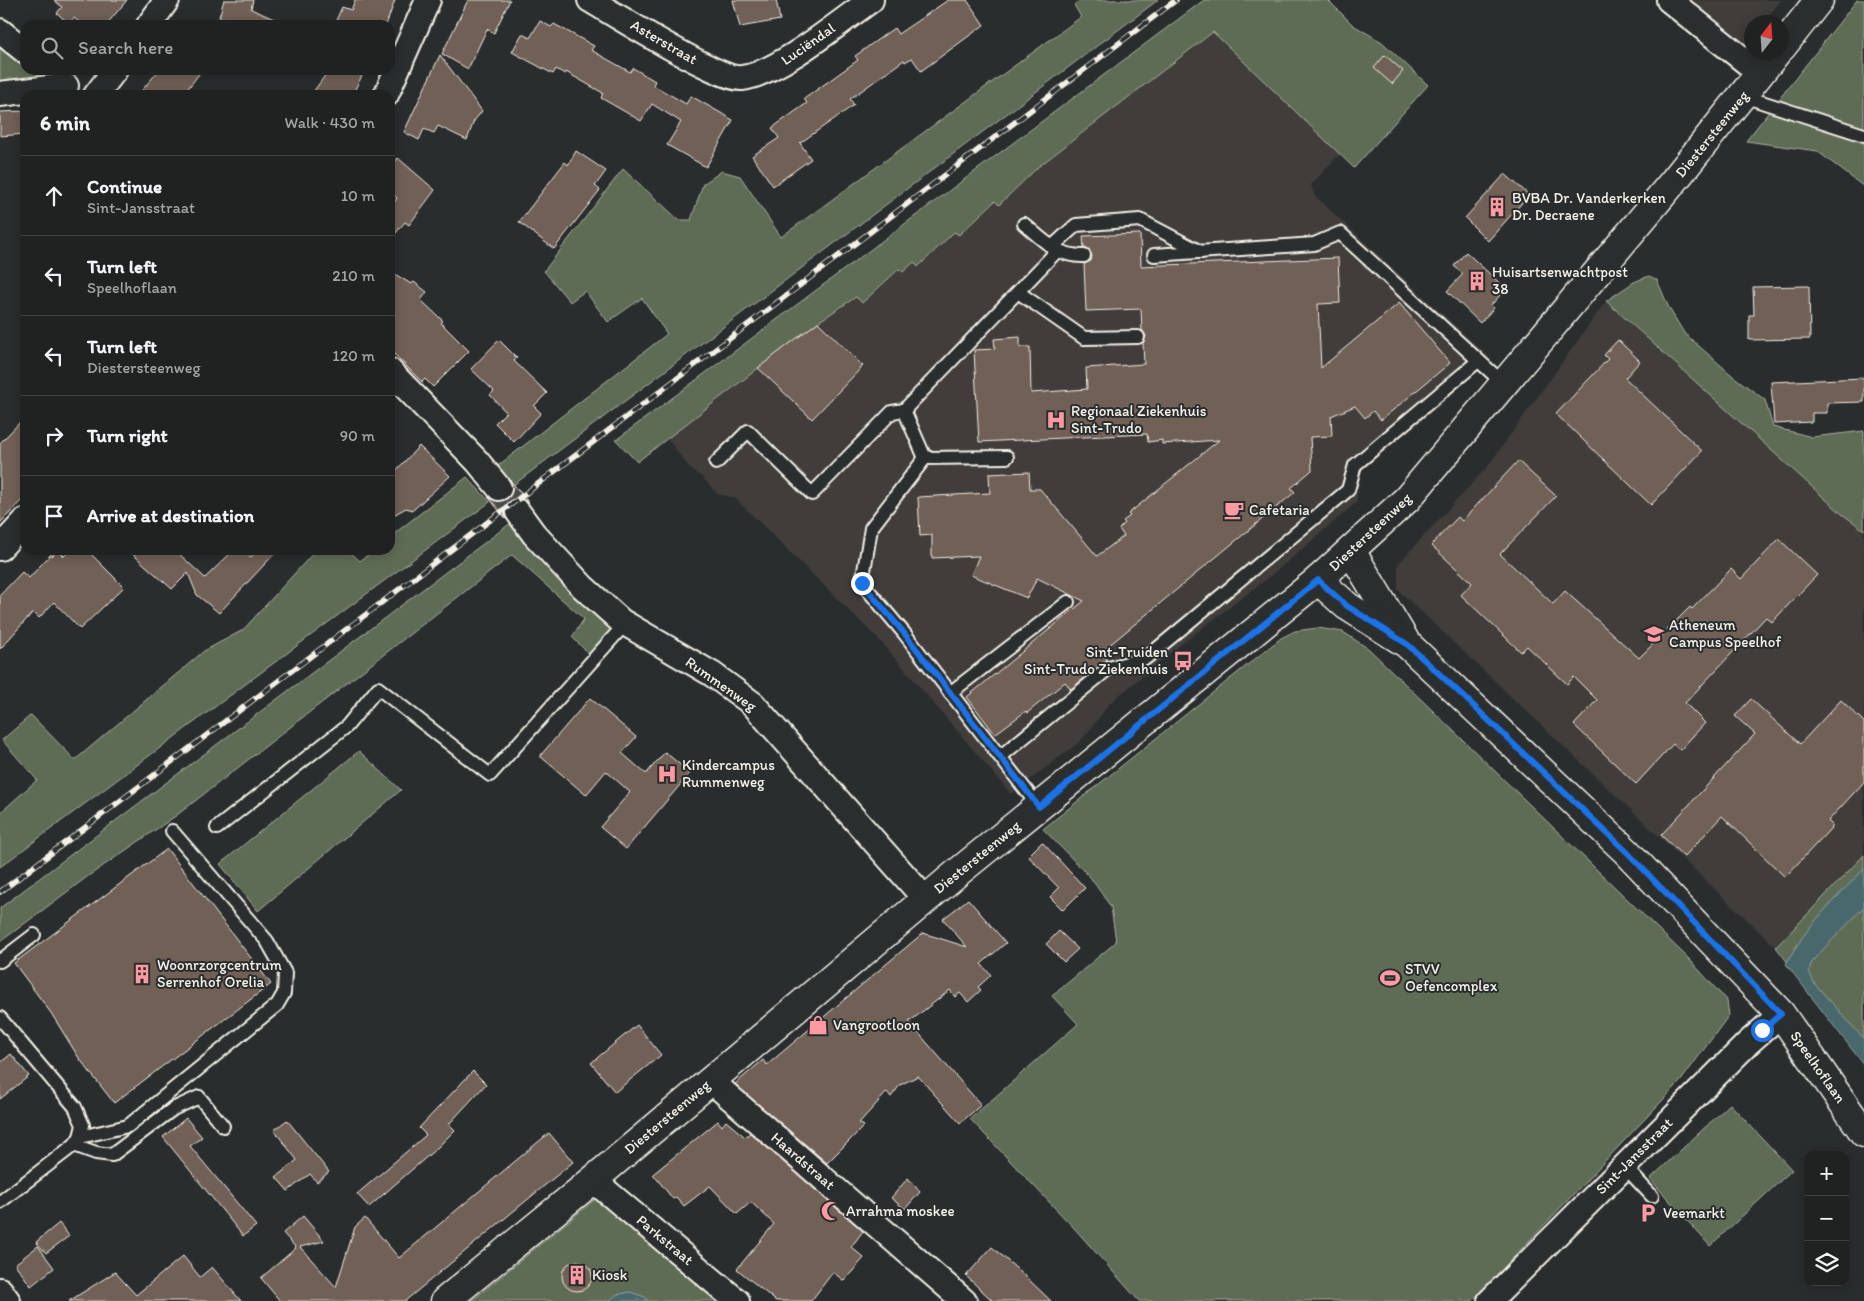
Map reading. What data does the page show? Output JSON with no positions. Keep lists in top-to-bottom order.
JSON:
{
  "streets": {
    "main road": ["Diestersteenweg", "Speelhoflaan"],
    "street": [
      "Asterstraat",
      "Luciëndal",
      "Rummenweg",
      "Sint-Jansstraat",
      "Haardstraat",
      "Parkstraat"
    ]
  },
  "crossings": [
    ["Asterstraat", "Luciëndal"],
    ["Diestersteenweg", "Rummenweg"],
    ["Diestersteenweg", "Speelhoflaan"],
    ["Diestersteenweg", "Haardstraat"],
    ["Diestersteenweg", "Parkstraat"],
    ["Speelhoflaan", "Sint-Jansstraat"]
  ],
  "places": {
    "building": [
      "BVBA Dr. Vanderkerken Dr. Decraene",
      "Huisartsenwachtpost 38",
      "Woonrzorgcentrum Serrenhof Orelia",
      "Kiosk"
    ],
    "hospital": ["Regionaal Ziekenhuis Sint-Trudo", "Kindercampus Rummenweg"],
    "cafe": ["Cafetaria"],
    "school or university": ["Atheneum Campus Speelhof"],
    "bus stop": ["Sint-Truiden Sint-Trudo Ziekenhuis"],
    "sports": ["STVV Oefencomplex"],
    "shop": ["Vangrootloon"],
    "mosque": ["Arrahma moskee"],
    "parking": ["Veemarkt"]
  },
  "north": "top",
  "page": {
    "search": "Search here",
    "heading": ["6 min", "Walk · 430 m"],
    "list": [
      ["Continue", "Sint-Jansstraat", "10 m"],
      ["Turn left", "Speelhoflaan", "210 m"],
      ["Turn left", "Diestersteenweg", "120 m"],
      ["Turn right", "90 m"],
      "Arrive at destination"
    ],
    "map_buttons": ["+", "−"]
  }
}
